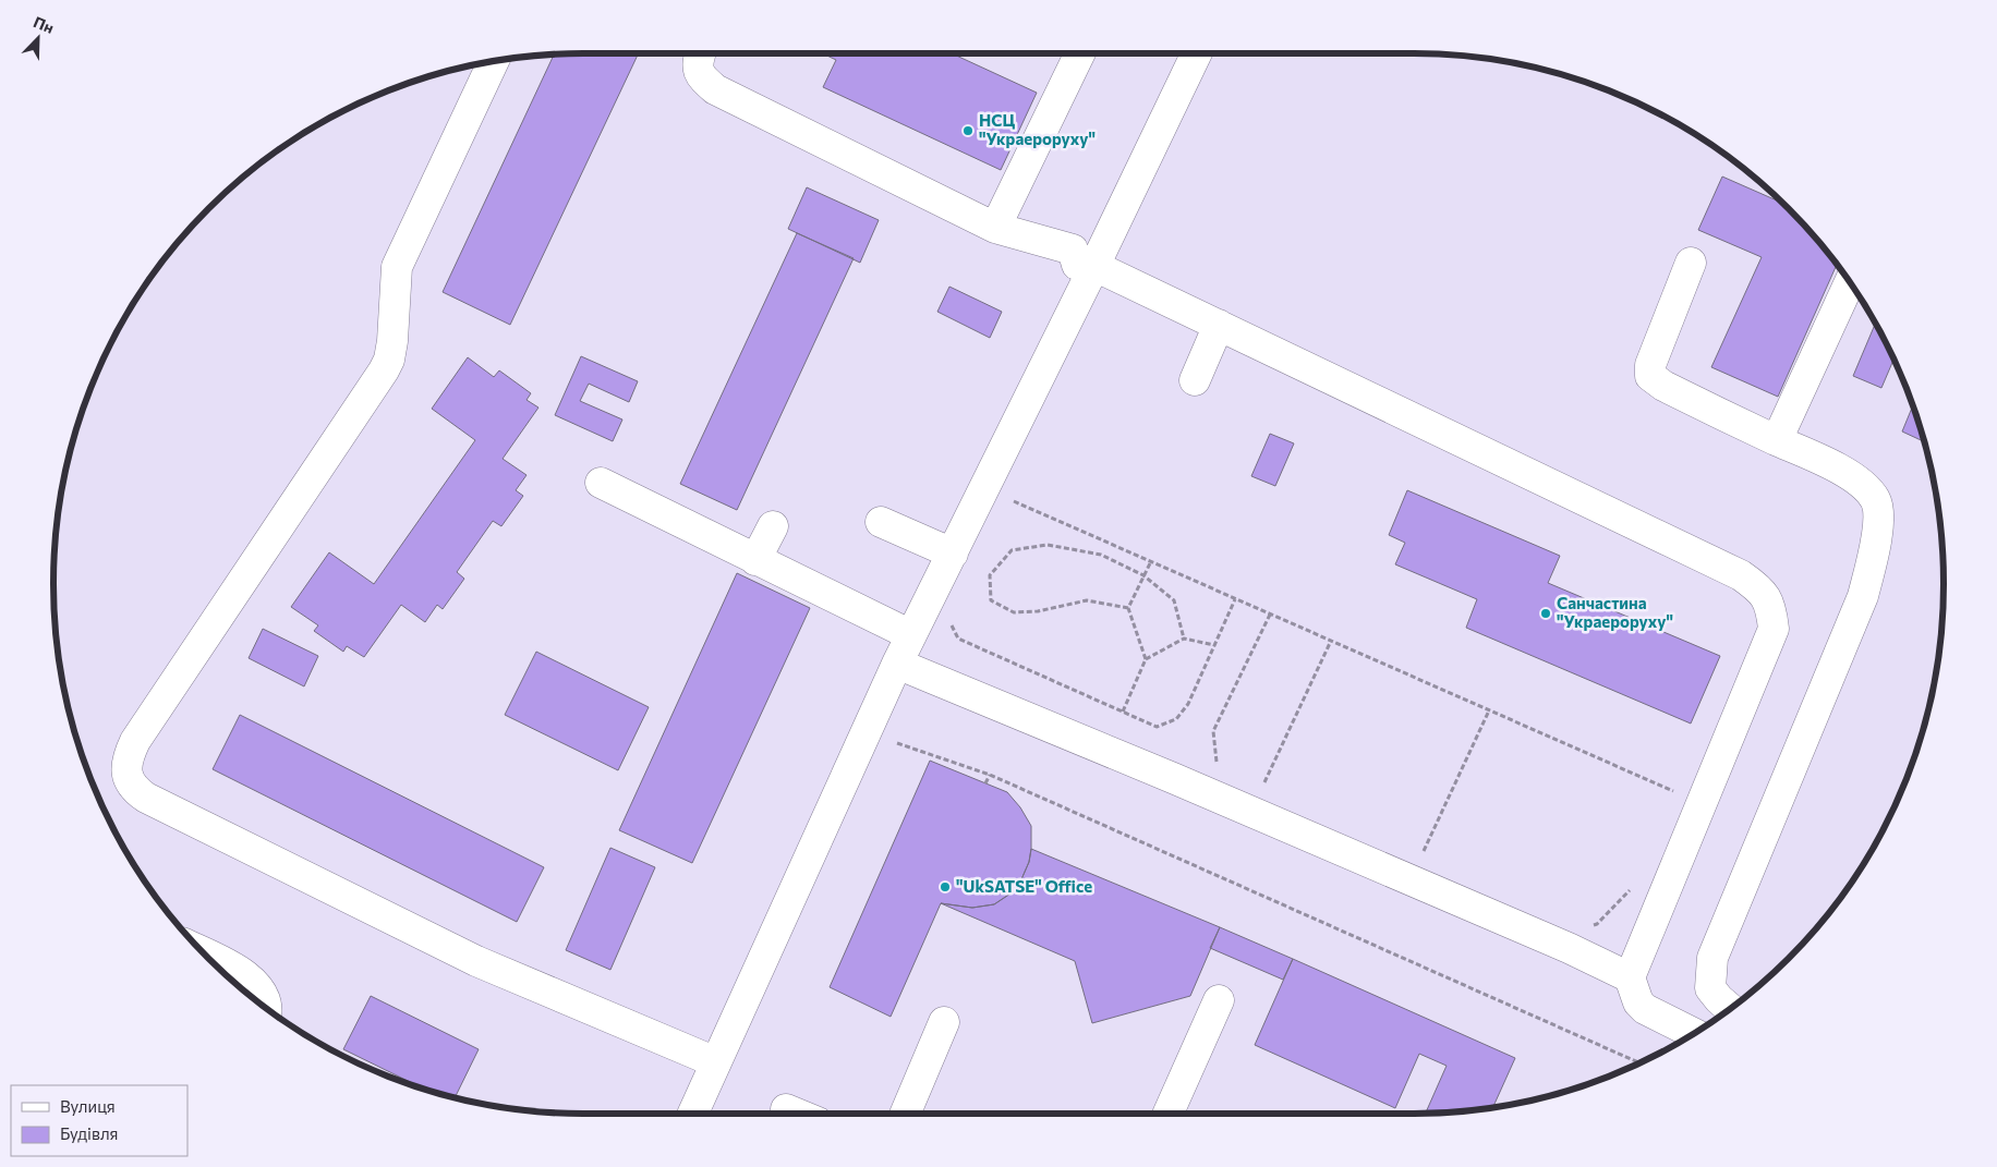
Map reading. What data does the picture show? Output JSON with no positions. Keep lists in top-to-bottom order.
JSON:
{
  "places": ["НСЦ \"Украероруху\"", "Санчастина \"Украероруху\"", "\"UkSATSE\" Office"],
  "legend": ["Вулиця", "Будівля"],
  "north": "top right"
}
